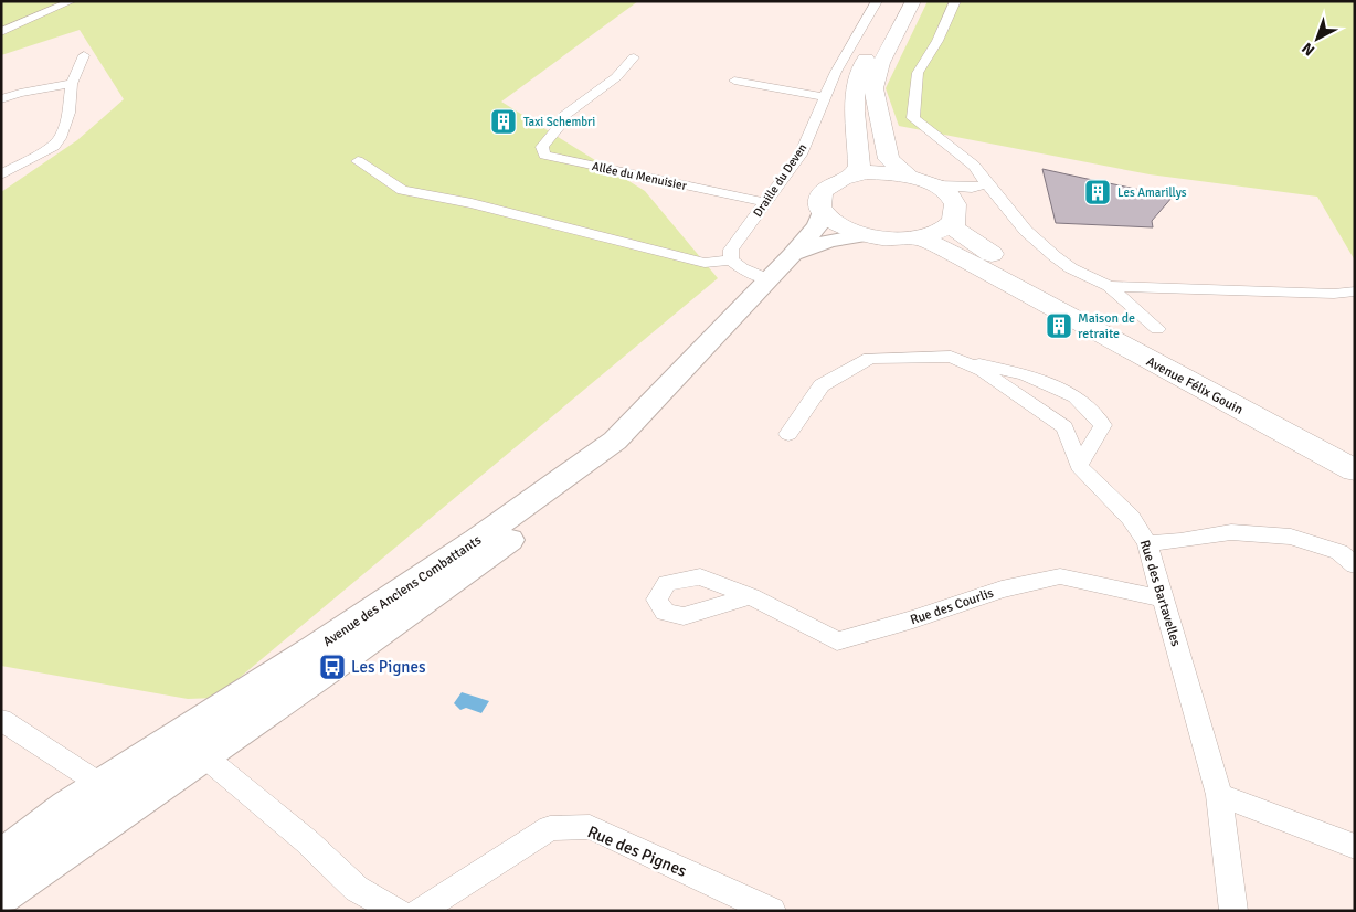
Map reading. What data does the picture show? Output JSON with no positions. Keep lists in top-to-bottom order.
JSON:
{
  "streets": {
    "main road": ["Avenue Félix Gouin", "Avenue des Anciens Combattants"],
    "street": [
      "Allée du Menuisier",
      "Draille du Deven",
      "Rue des Bartavelles",
      "Rue des Courlis",
      "Rue des Pignes"
    ]
  },
  "crossings": [
    ["Allée du Menuisier", "Draille du Deven"],
    ["Rue des Bartavelles", "Rue des Courlis"]
  ],
  "places": {
    "building": ["Taxi Schembri", "Les Amarillys", "Maison de retraite"],
    "bus stop": ["Les Pignes"]
  },
  "north": "bottom left"
}
